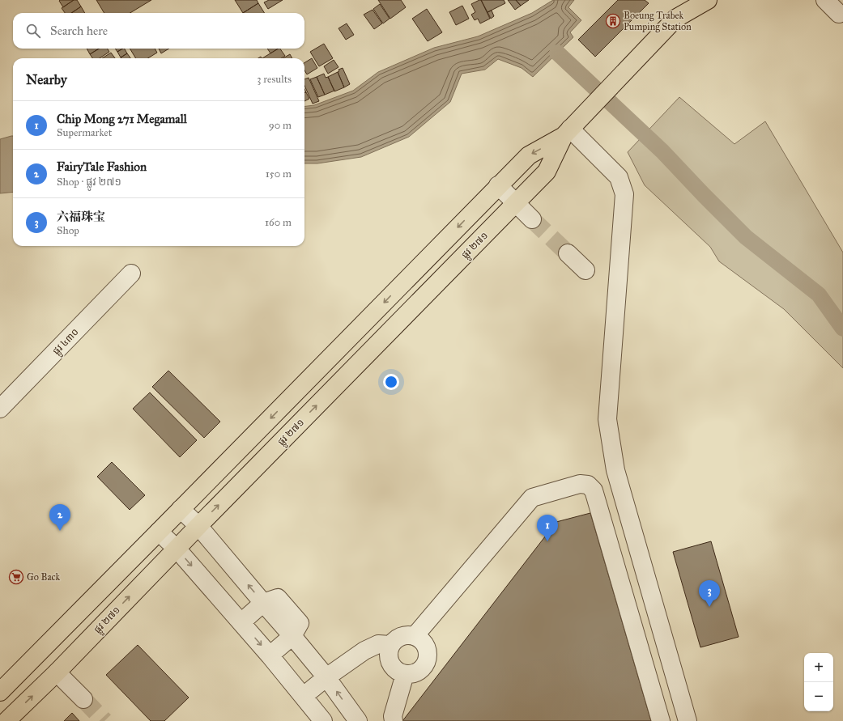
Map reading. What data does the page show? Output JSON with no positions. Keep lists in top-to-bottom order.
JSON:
{
  "streets": {
    "main road": ["ផ្លូវ ២៧១"],
    "street": ["ផ្លូវ ៤៣០"]
  },
  "places": {
    "building": ["Boeung Trabek Pumping Station"],
    "supermarket": ["Go Back"]
  },
  "page": {
    "search": "Search here",
    "heading": ["Nearby", "3 results"],
    "list": [
      {
        "mark": "1",
        "name": "Chip Mong 271 Megamall",
        "note": "Supermarket",
        "value": "90 m"
      },
      {
        "mark": "2",
        "name": "FairyTale Fashion",
        "note": "Shop · ផ្លូវ ២៧១",
        "value": "150 m"
      },
      {
        "mark": "3",
        "name": "六福珠宝",
        "note": "Shop",
        "value": "160 m"
      }
    ],
    "pins": ["2", "1", "3"],
    "map_buttons": ["+", "−"]
  }
}
